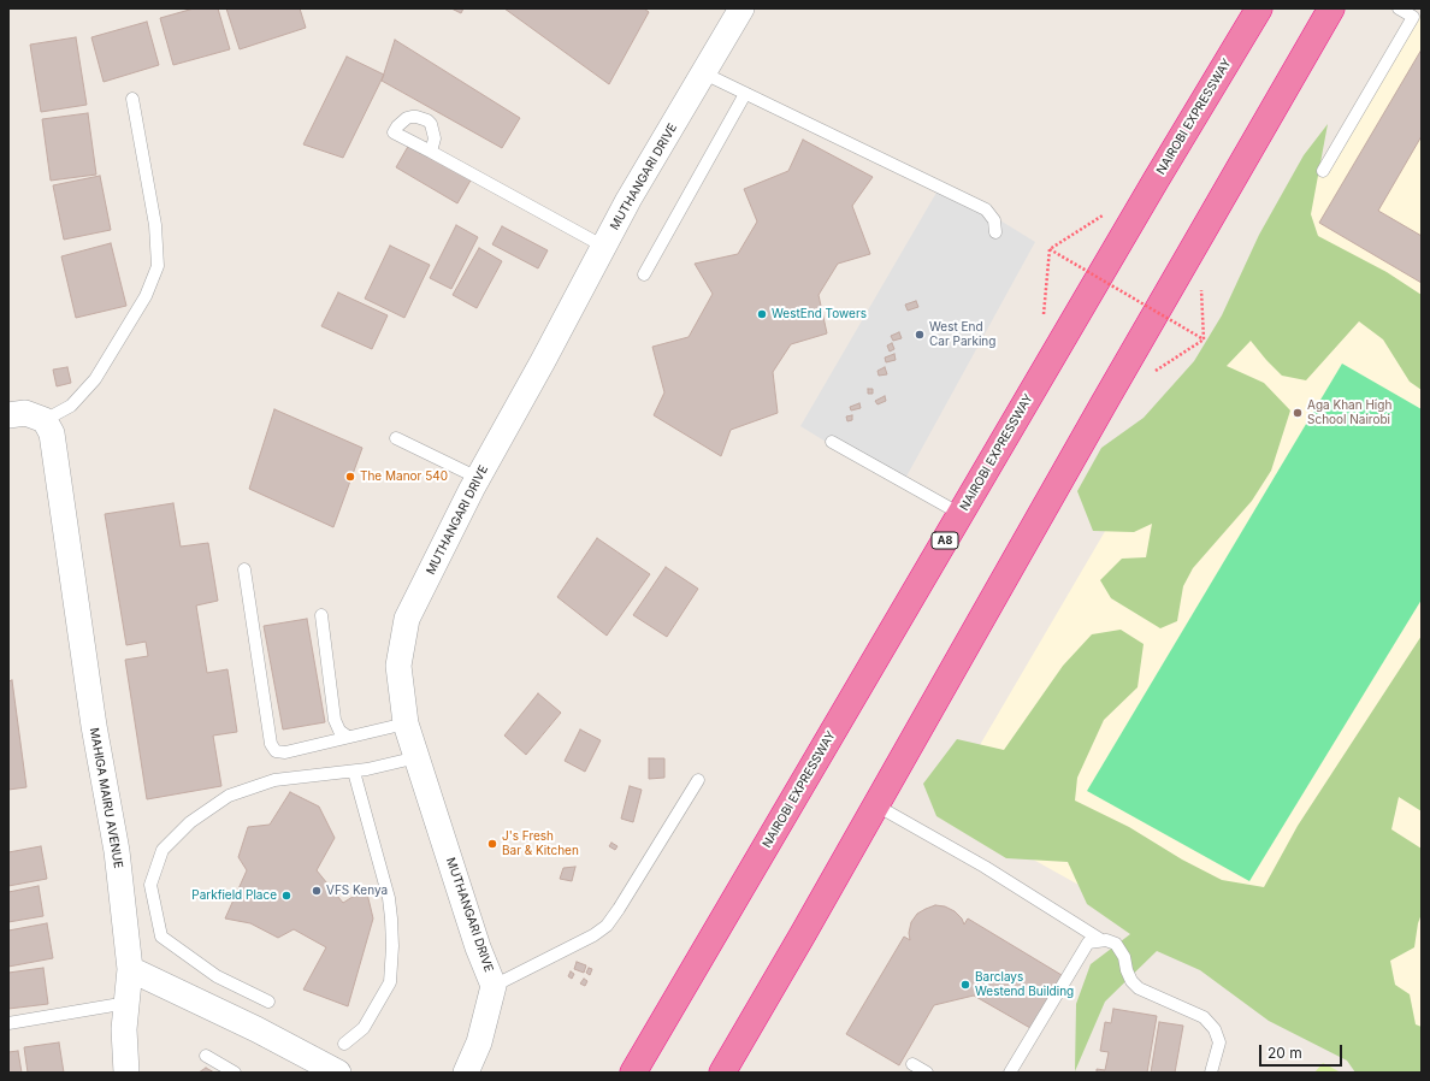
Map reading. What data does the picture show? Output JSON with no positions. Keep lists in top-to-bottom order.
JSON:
{
  "streets": {
    "highway": ["NAIROBI EXPRESSWAY", "A8"],
    "street": ["MUTHANGARI DRIVE", "MAHIGA MAIRU AVENUE"]
  },
  "places": [
    "WestEnd Towers",
    "West End Car Parking",
    "Aga Khan High School Nairobi",
    "The Manor 540",
    "J's Fresh Bar & Kitchen",
    "VFS Kenya",
    "Parkfield Place",
    "Barclays Westend Building"
  ],
  "scale_bar": "20 m"
}
